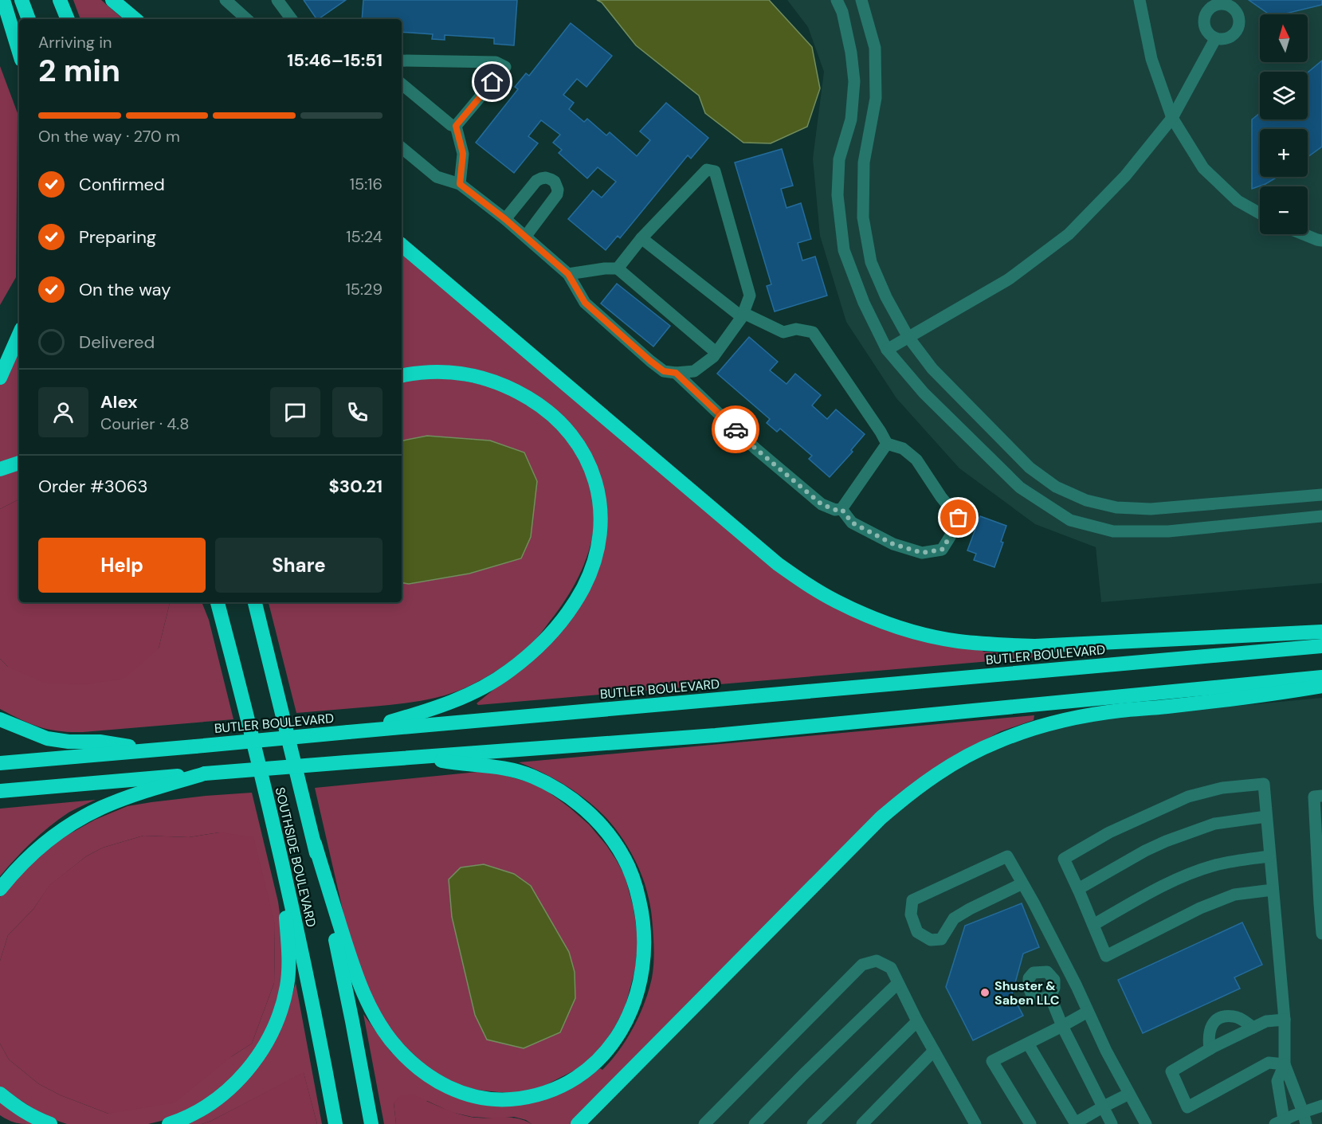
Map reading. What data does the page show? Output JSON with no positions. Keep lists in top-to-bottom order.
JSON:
{
  "streets": {
    "highway": ["BUTLER BOULEVARD", "SOUTHSIDE BOULEVARD"]
  },
  "places": ["Shuster & Saben LLC"],
  "north": "top",
  "page": {
    "map_buttons": ["+", "−"],
    "heading": ["2 min", "Arriving in", "15:46–15:51"],
    "panel": [
      "Alex",
      "Courier · 4.8",
      "Order #3063",
      "$30.21"
    ],
    "bar": "On the way · 270 m",
    "list": [
      ["Confirmed", "15:16"],
      ["Preparing", "15:24"],
      ["On the way", "15:29"],
      "Delivered"
    ],
    "buttons": ["Help", "Share"]
  }
}
